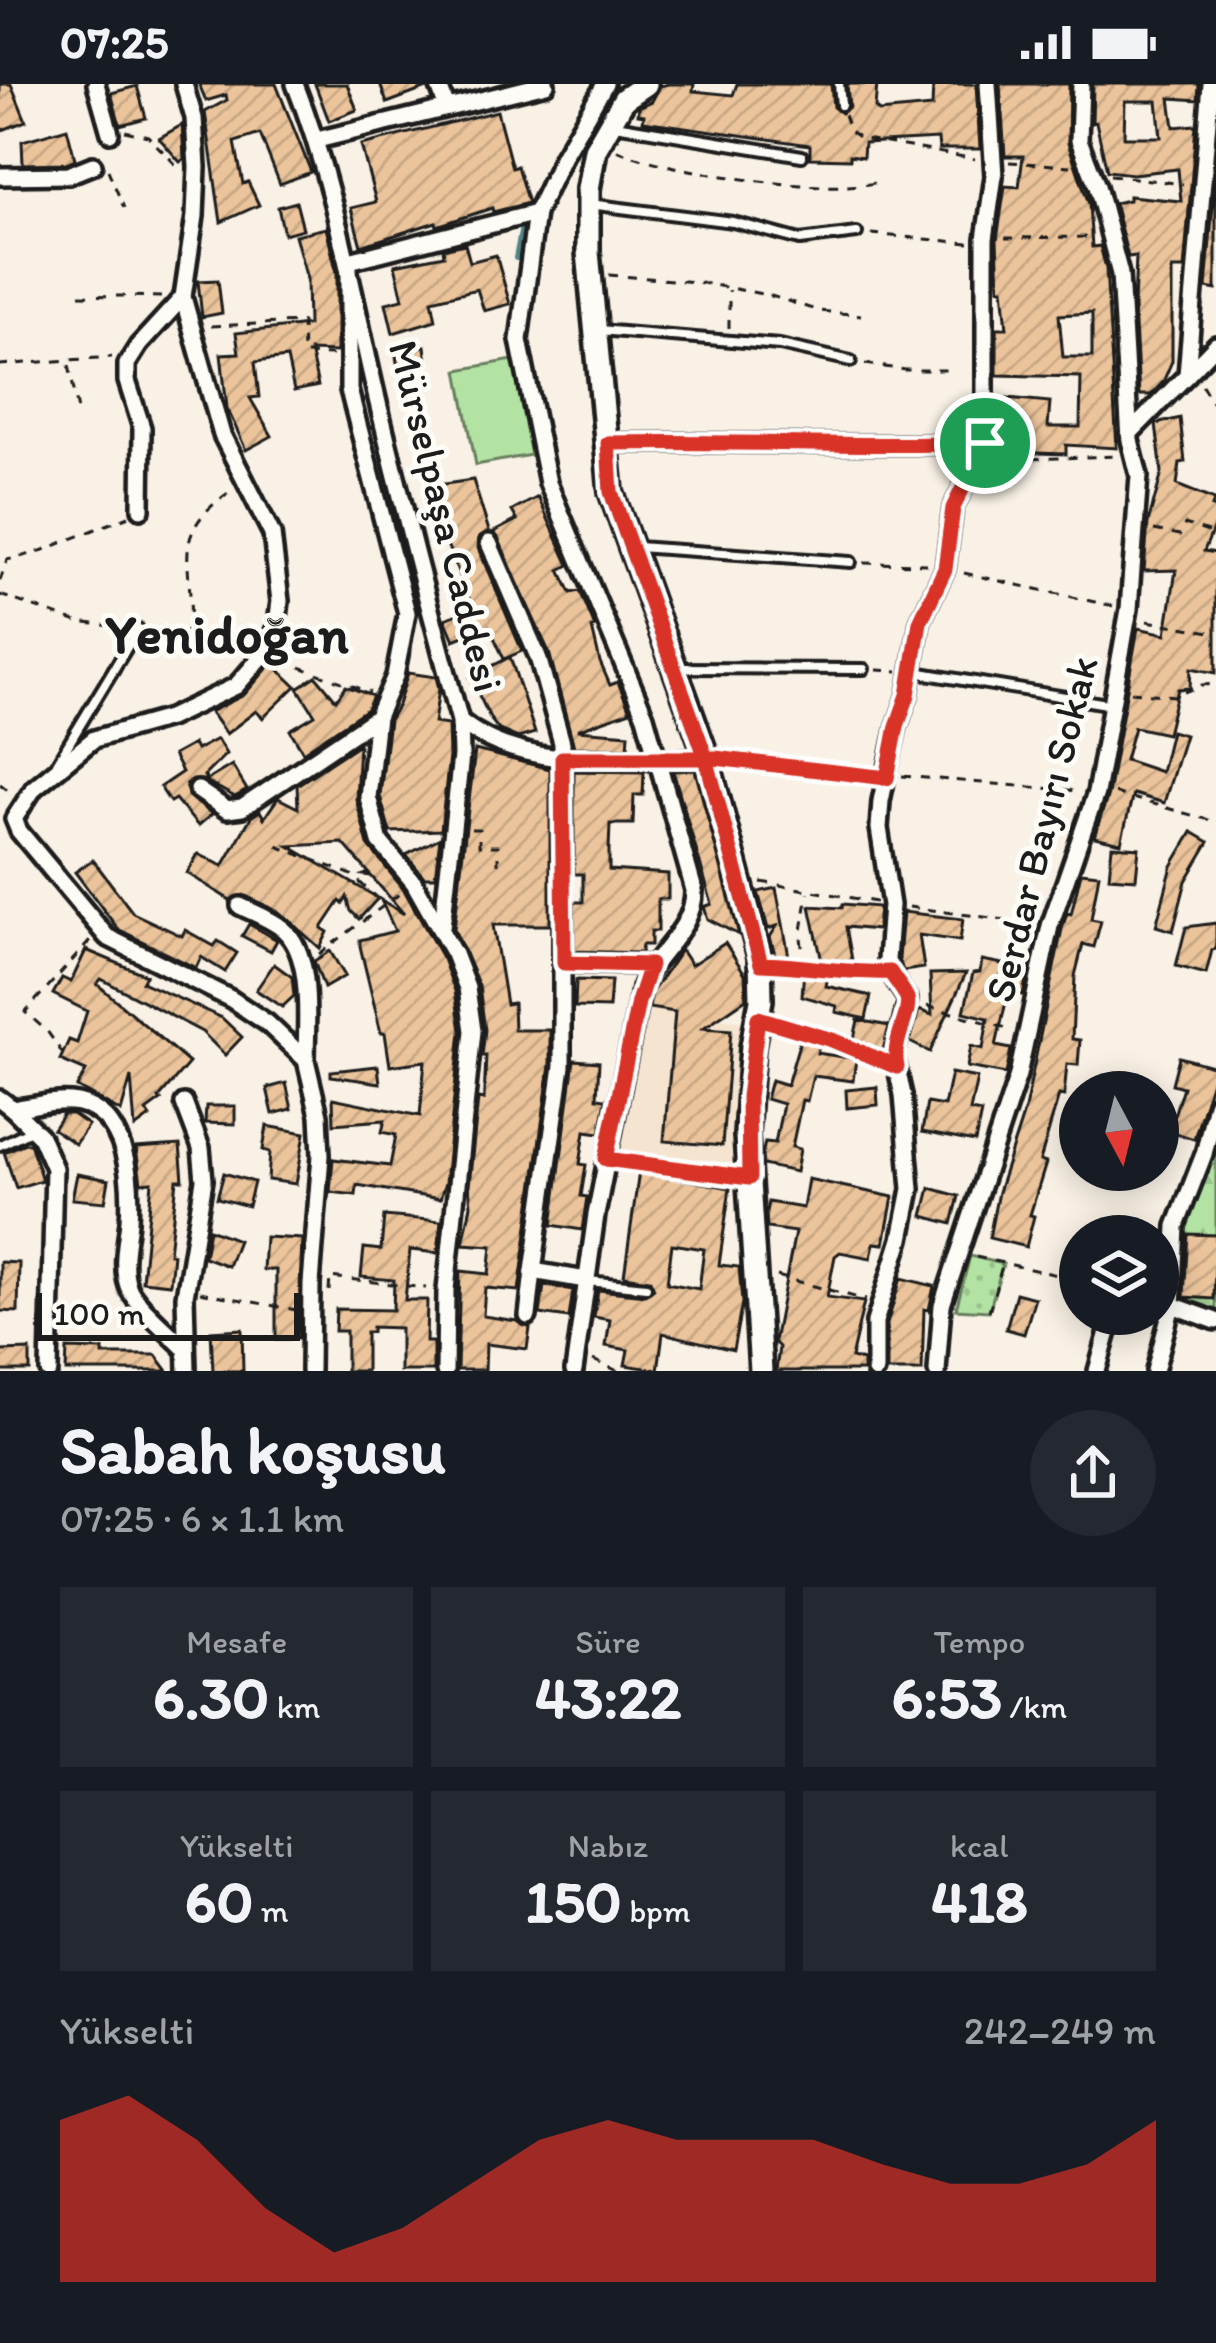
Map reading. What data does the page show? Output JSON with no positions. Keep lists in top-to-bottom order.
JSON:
{
  "streets": {
    "street": ["Mürselpaşa Caddesi", "Serdar Bayırı Sokak"]
  },
  "districts": ["Yenidoğan"],
  "scale_bar": "100 m",
  "north": "bottom",
  "page": {
    "status": "07:25",
    "scale": "100 m",
    "heading": ["Sabah koşusu", "07:25 · 6 × 1.1 km"],
    "stats": [
      ["Mesafe", "6.30 km"],
      ["Süre", "43:22"],
      ["Tempo", "6:53 /km"],
      ["Yükselti", "60 m"],
      ["Nabız", "150 bpm"],
      ["kcal", "418"]
    ],
    "chart": ["Yükselti", "242–249 m"]
  }
}
